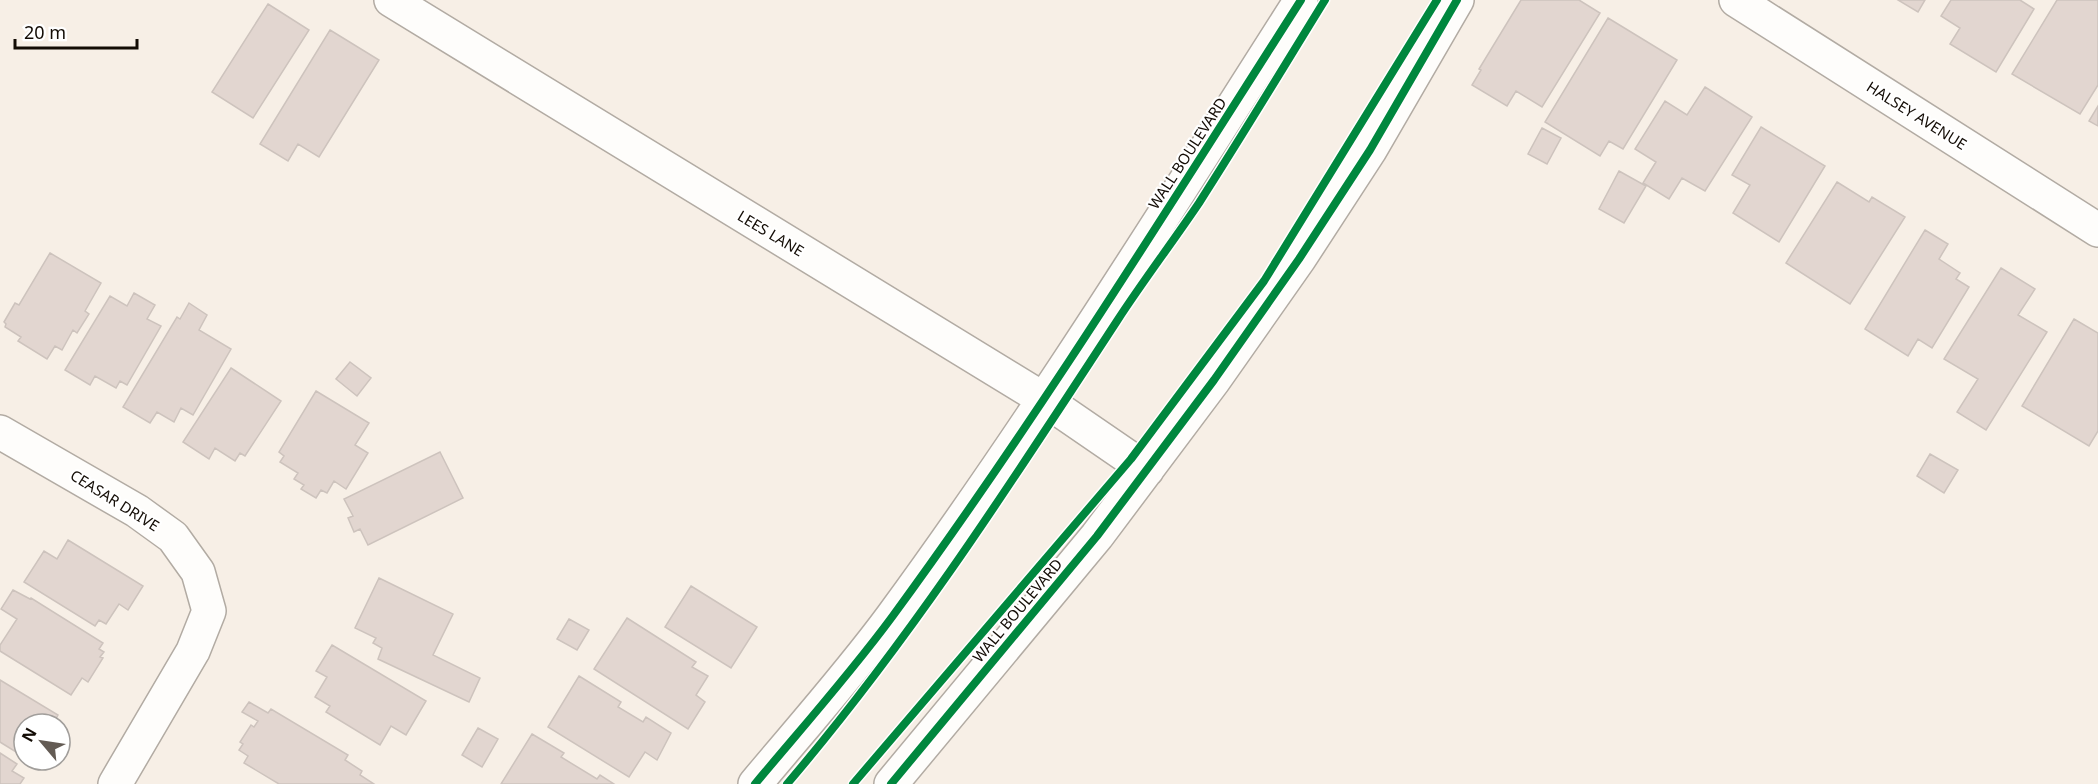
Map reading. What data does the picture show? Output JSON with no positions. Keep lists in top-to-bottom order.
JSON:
{
  "streets": {
    "street": [
      "HALSEY AVENUE",
      "WALL BOULEVARD",
      "LEES LANE",
      "CEASAR DRIVE"
    ]
  },
  "crossings": [
    ["WALL BOULEVARD", "LEES LANE"]
  ],
  "scale_bar": "20 m",
  "north": "top left"
}
